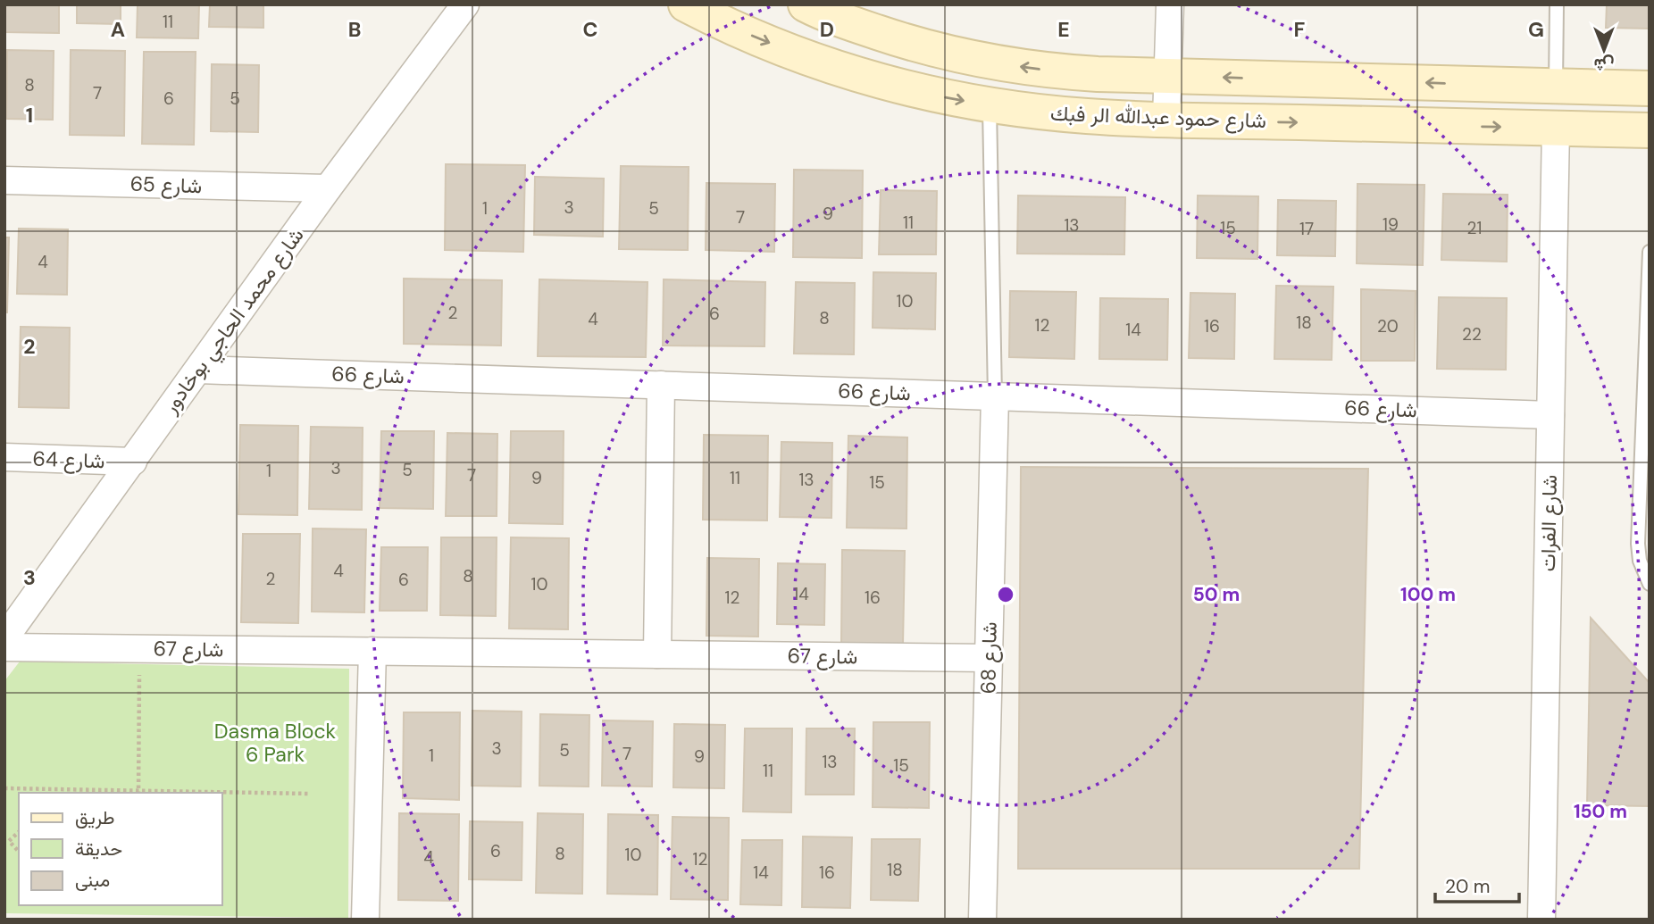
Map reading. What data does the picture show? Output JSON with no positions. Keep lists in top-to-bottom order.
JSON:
{
  "streets": {
    "street": [
      "شارع حمود عبدالله الر فبك",
      "شارع 65",
      "شارع محمد الحاجي بوخادور",
      "شارع 66",
      "شارع 64",
      "شارع الفرات",
      "شارع 67",
      "شارع 68"
    ]
  },
  "crossings": [
    ["شارع حمود عبدالله الر فبك", "شارع الفرات"],
    ["شارع 65", "شارع محمد الحاجي بوخادور"],
    ["شارع محمد الحاجي بوخادور", "شارع 66"],
    ["شارع محمد الحاجي بوخادور", "شارع 64"],
    ["شارع 66", "شارع الفرات"],
    ["شارع 66", "شارع 68"],
    ["شارع 67", "شارع 68"]
  ],
  "parks": ["Dasma Block 6 Park"],
  "house_numbers": [
    "11",
    "8",
    "7",
    "6",
    "5",
    "3",
    "1",
    "5",
    "9",
    "7",
    "11",
    "19",
    "13",
    "15",
    "21",
    "17",
    "4",
    "10",
    "2",
    "6",
    "8",
    "4",
    "18",
    "12",
    "16",
    "20",
    "14",
    "22",
    "3",
    "5",
    "1",
    "7",
    "9",
    "11",
    "13",
    "15",
    "4",
    "8",
    "2",
    "6",
    "10",
    "14",
    "12",
    "16",
    "3",
    "5",
    "7",
    "1",
    "9",
    "13",
    "15",
    "11",
    "6",
    "8",
    "10",
    "4",
    "12",
    "18",
    "14",
    "16"
  ],
  "legend": ["طريق", "حديقة", "مبنى"],
  "scale_bar": "20 m",
  "north": "bottom",
  "grid": {
    "columns": [
      "A",
      "B",
      "C",
      "D",
      "E",
      "F",
      "G"
    ],
    "rows": ["1", "2", "3"]
  },
  "rings": ["50 m", "100 m", "150 m"]
}
